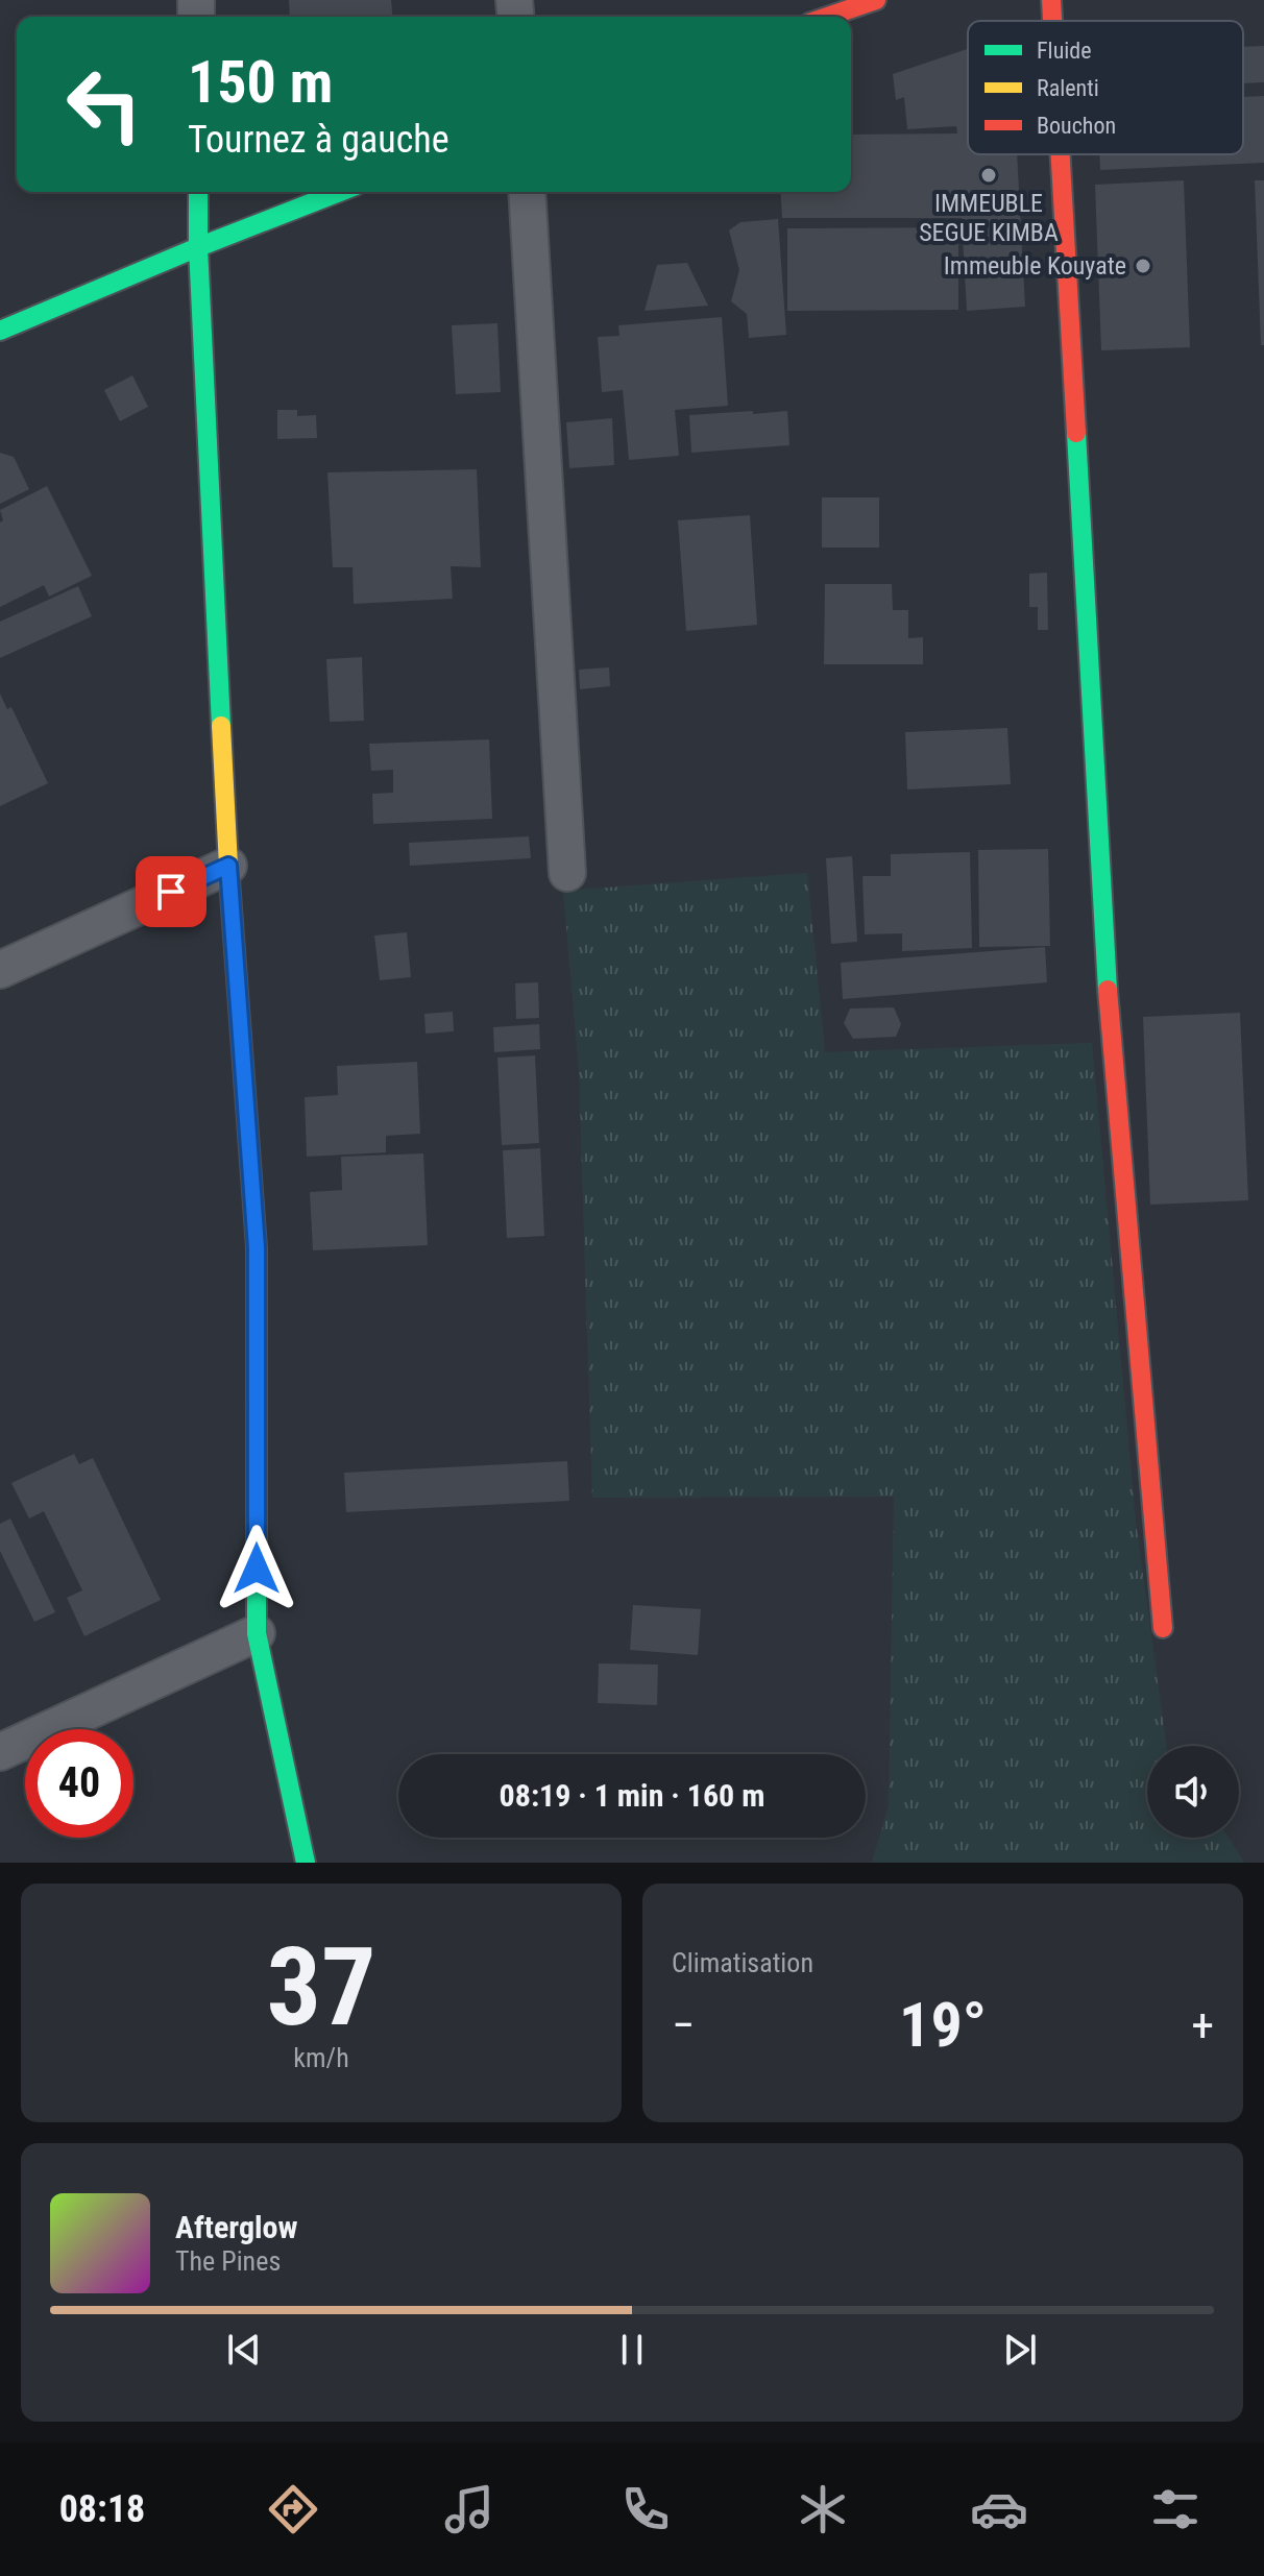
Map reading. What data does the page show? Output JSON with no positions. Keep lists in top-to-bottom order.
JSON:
{
  "places": ["IMMEUBLE SEGUE KIMBA", "Immeuble Kouyate"],
  "legend": ["Fluide", "Ralenti", "Bouchon"],
  "page": {
    "turn": ["150 m", "Tournez à gauche"],
    "limit": "40",
    "trip": "08:19 · 1 min · 160 m",
    "tile": [
      ["37", "km/h"],
      "Climatisation"
    ],
    "heat": ["−", "19°", "+"],
    "song": ["Afterglow", "The Pines"],
    "tabs": "08:18"
  }
}
